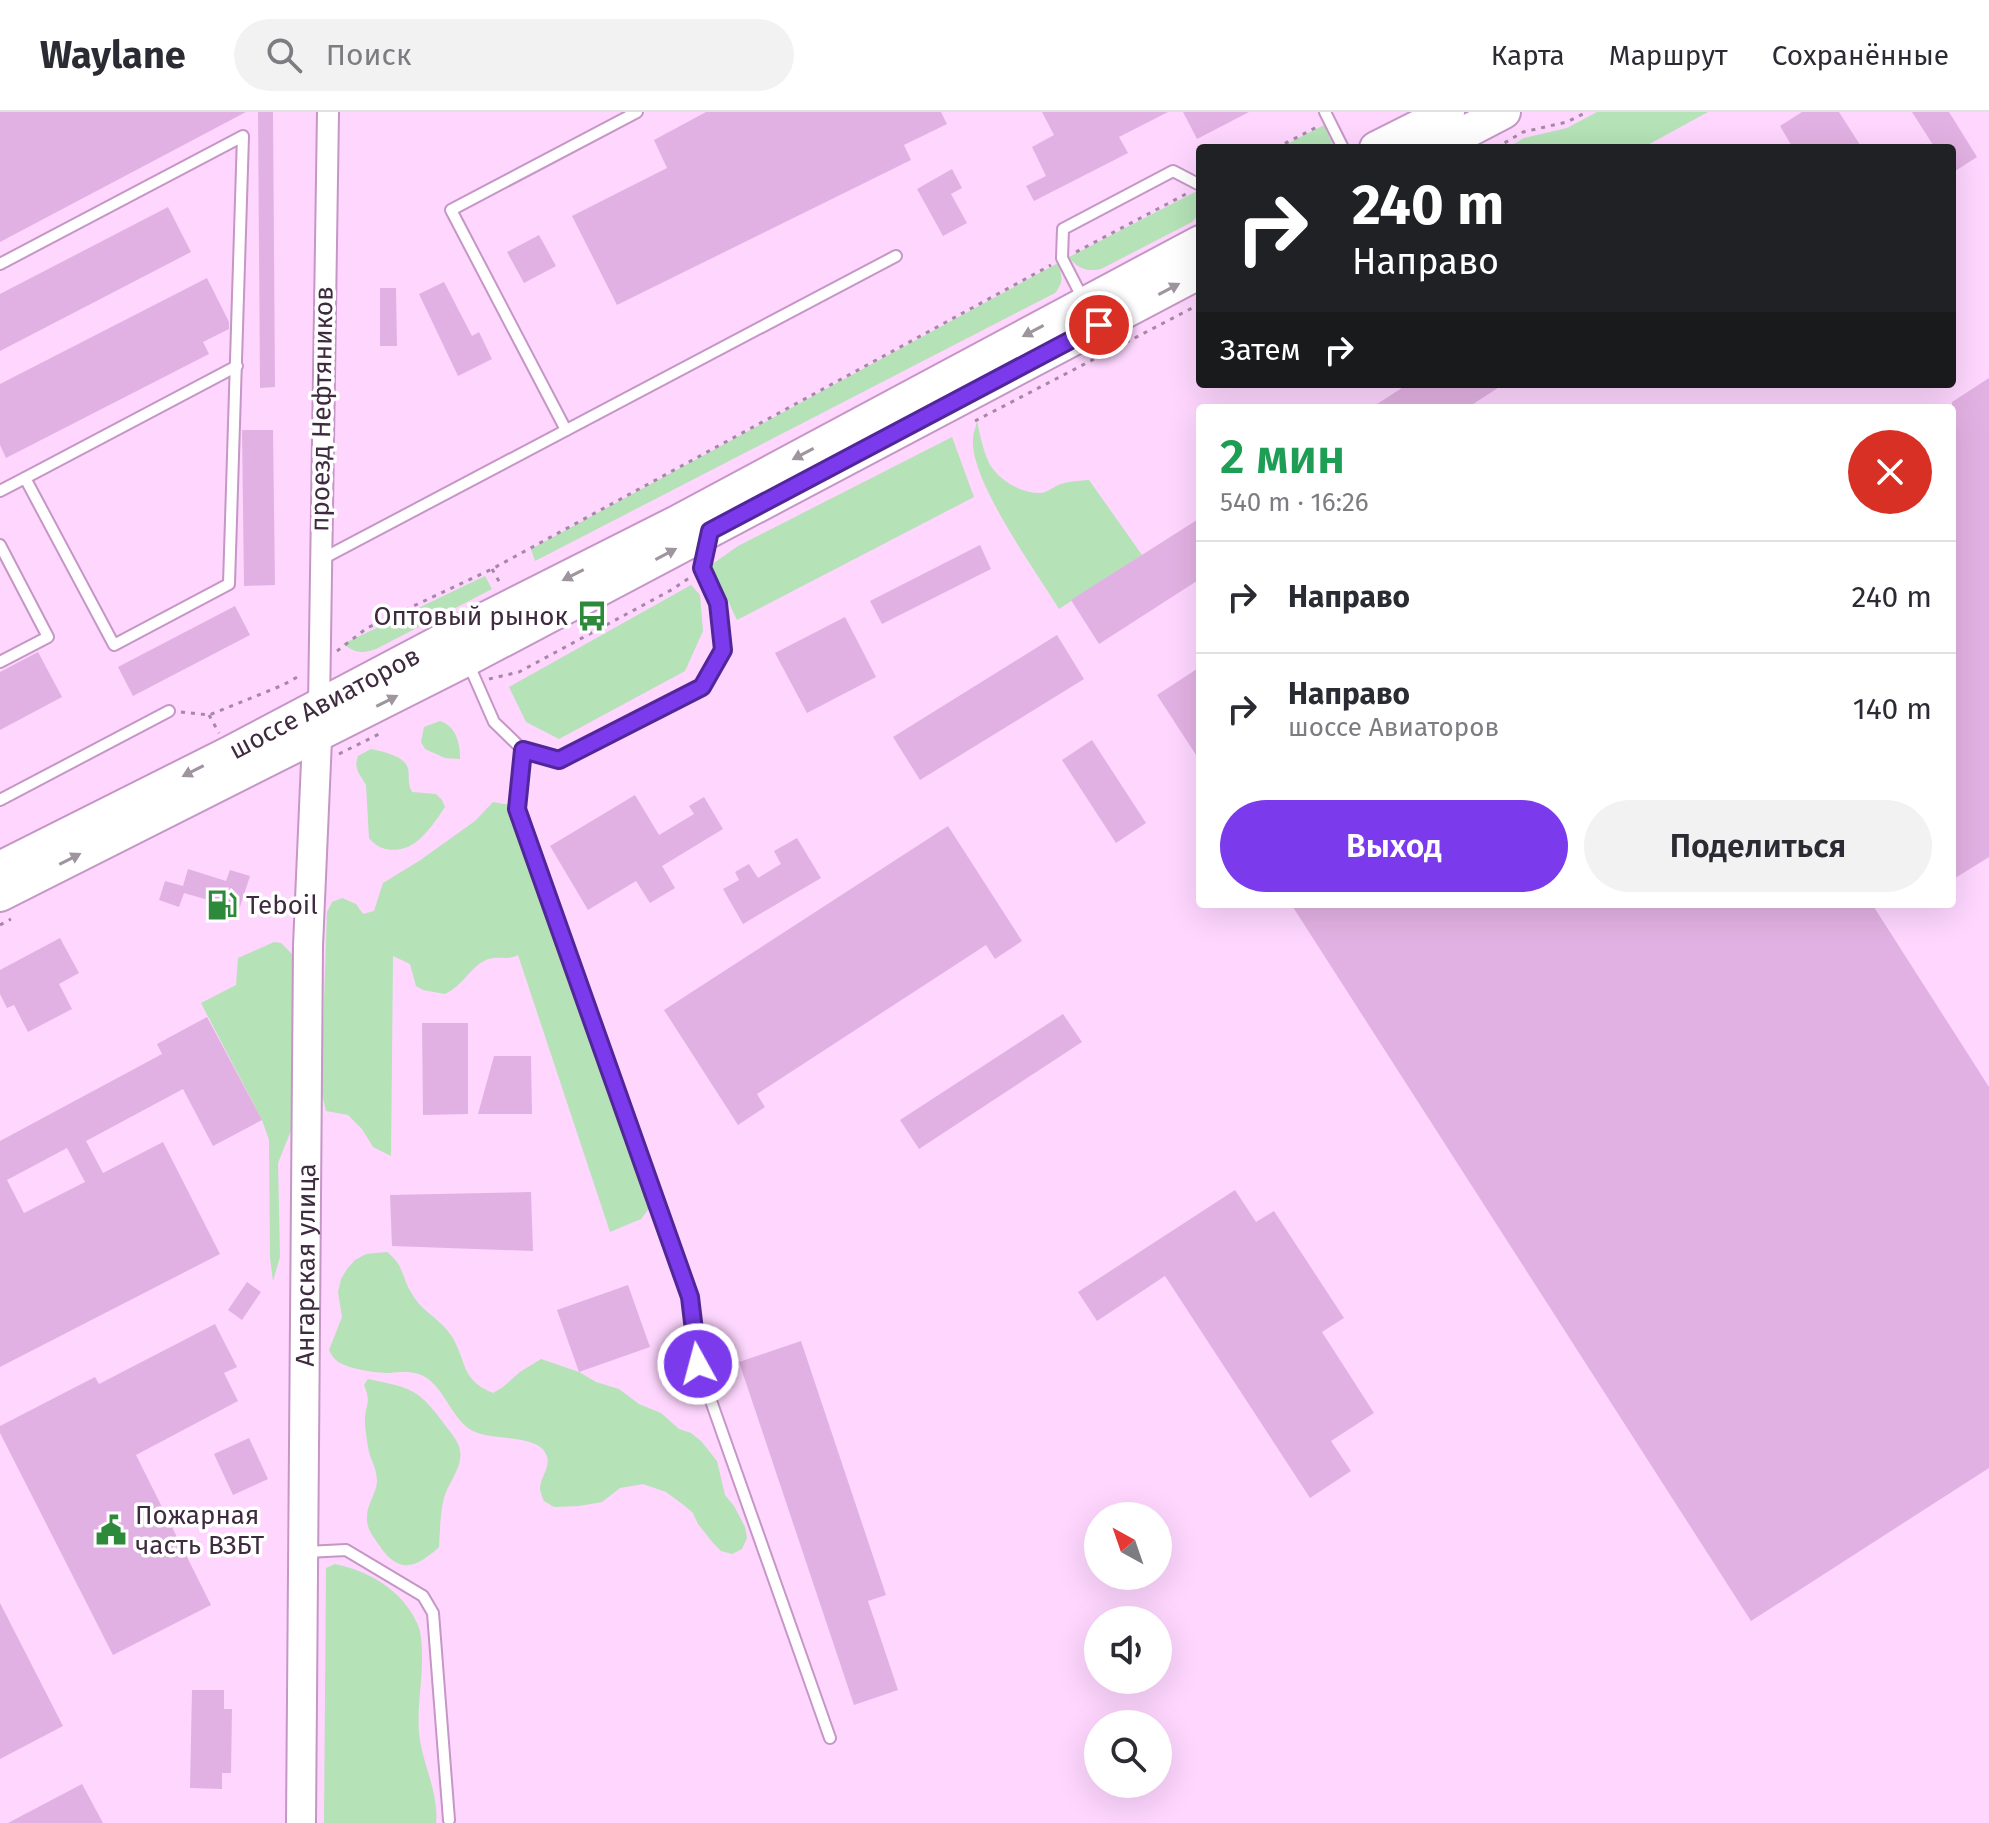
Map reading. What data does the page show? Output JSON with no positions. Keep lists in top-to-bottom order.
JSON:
{
  "streets": {
    "main road": ["шоссе Авиаторов", "Ангарская улица"],
    "street": ["проезд Нефтяников"]
  },
  "crossings": [
    ["проезд Нефтяников", "шоссе Авиаторов"],
    ["проезд Нефтяников", "Ангарская улица"],
    ["шоссе Авиаторов", "Ангарская улица"]
  ],
  "places": {
    "bus stop": ["Оптовый рынок"],
    "fuel station": ["Teboil"],
    "public building": ["Пожарная часть ВЗБТ"]
  },
  "north": "top left",
  "page": {
    "header": "Waylane",
    "search": "Поиск",
    "nav": ["Карта", "Маршрут", "Сохранённые"],
    "turn": ["240 m", "Направо"],
    "then": "Затем",
    "heading": ["2 мин", "540 m · 16:26"],
    "list": [
      {
        "name": "Направо",
        "value": "240 m"
      },
      {
        "name": "Направо",
        "note": "шоссе Авиаторов",
        "value": "140 m"
      }
    ],
    "buttons": ["Выход", "Поделиться"]
  }
}
